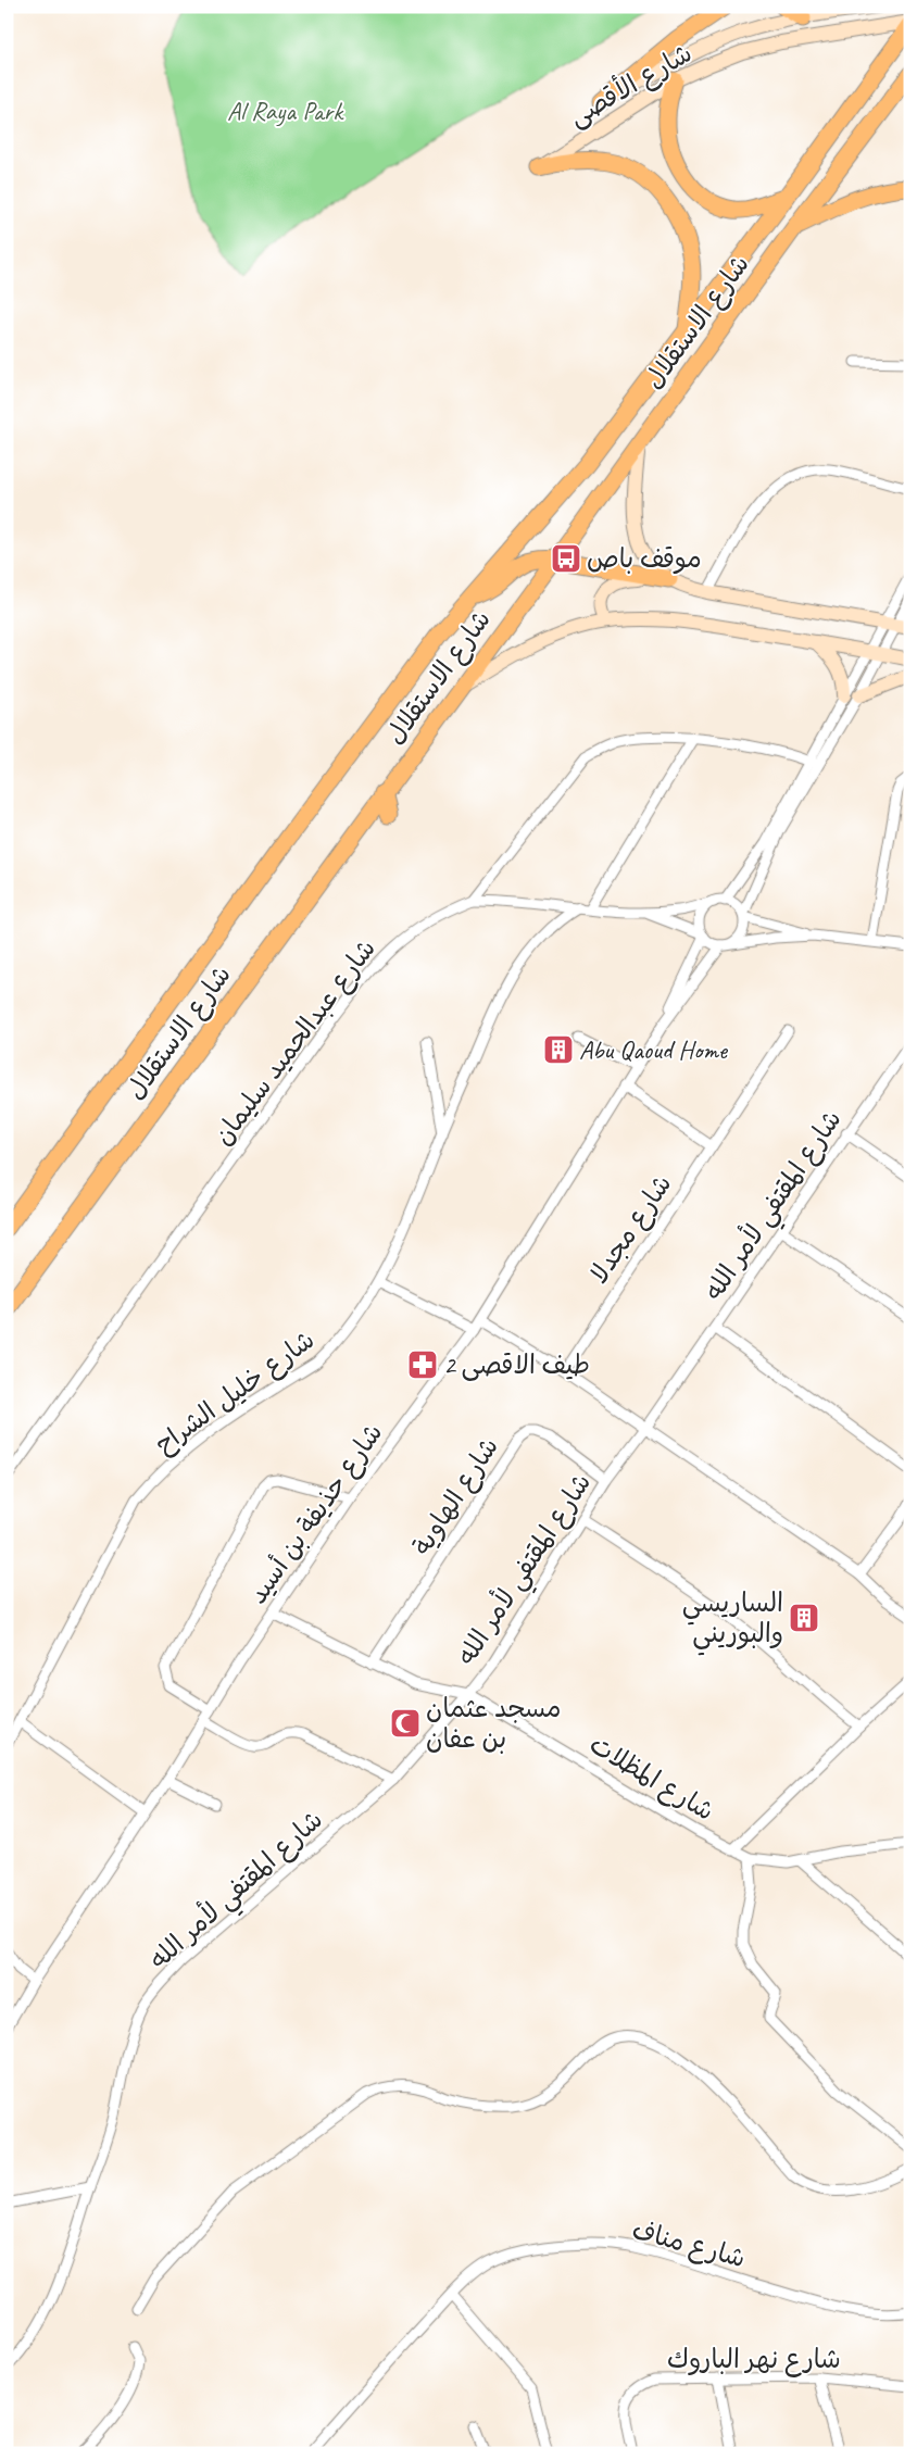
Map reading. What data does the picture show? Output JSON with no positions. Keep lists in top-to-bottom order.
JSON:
{
  "streets": {
    "highway": ["شارع الاستقلال"],
    "main road": ["شارع الأقصى"],
    "street": [
      "شارع عبدالحميد سليمان",
      "شارع المقتفي لأمر الله",
      "شارع مجدلا",
      "شارع خليل الشراح",
      "شارع الهاوية",
      "شارع حذيفة بن أسيد",
      "شارع المظلات",
      "شارع مناف",
      "شارع نهر الباروك"
    ]
  },
  "crossings": [
    ["شارع الأقصى", "شارع الاستقلال"],
    ["شارع المقتفي لأمر الله", "شارع الهاوية"],
    ["شارع المقتفي لأمر الله", "شارع المظلات"],
    ["شارع الهاوية", "شارع المظلات"],
    ["شارع حذيفة بن أسيد", "شارع المظلات"]
  ],
  "parks": ["Al Raya Park"],
  "places": {
    "bus stop": ["موقف باص"],
    "building": ["Abu Qaoud Home", "الساريسي والبوريني"],
    "pharmacy": ["طيف الاقصى 2"],
    "mosque": ["مسجد عثمان بن عفان"]
  }
}
